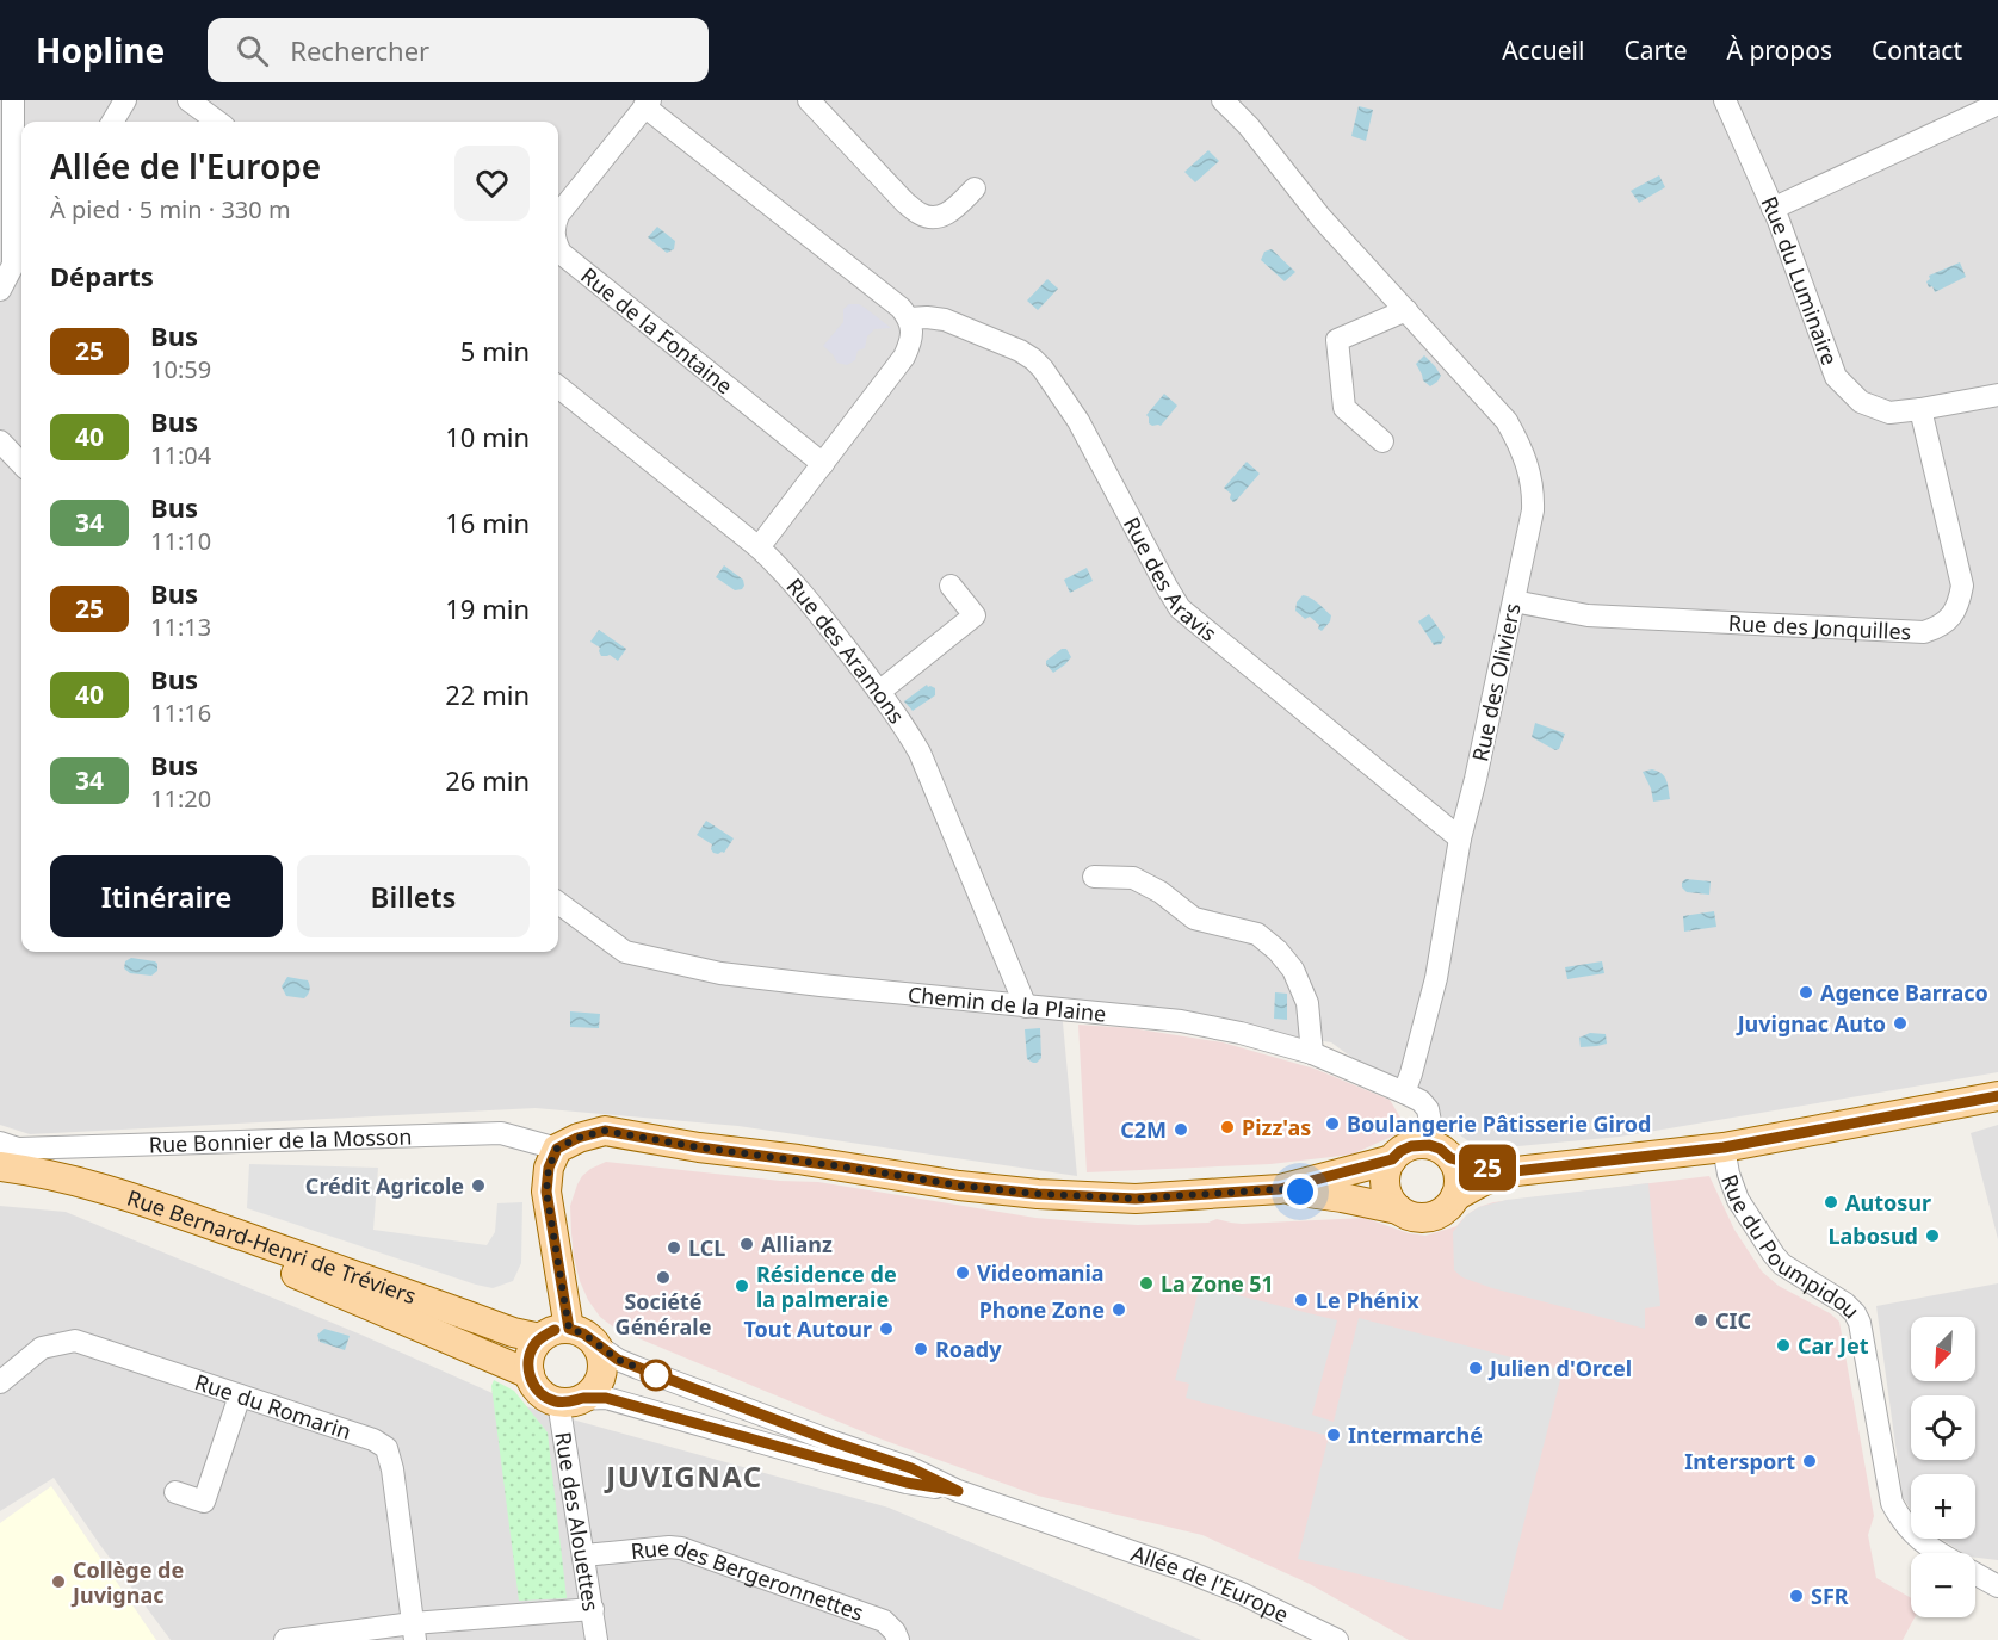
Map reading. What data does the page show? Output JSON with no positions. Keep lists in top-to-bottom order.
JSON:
{
  "streets": {
    "main road": ["Rue Bernard-Henri de Tréviers"],
    "street": [
      "Rue du Luminaire",
      "Rue de la Fontaine",
      "Rue des Aravis",
      "Rue des Jonquilles",
      "Rue des Aramons",
      "Rue des Oliviers",
      "Chemin de la Plaine",
      "Rue Bonnier de la Mosson",
      "Rue du Poumpidou",
      "Rue du Romarin",
      "Rue des Alouettes",
      "Allée de l'Europe",
      "Rue des Bergeronnettes"
    ]
  },
  "crossings": [
    ["Rue du Luminaire", "Rue des Jonquilles"],
    ["Rue de la Fontaine", "Rue des Aravis"],
    ["Rue des Aravis", "Rue des Oliviers"],
    ["Rue des Jonquilles", "Rue des Oliviers"],
    ["Rue des Aramons", "Chemin de la Plaine"],
    ["Rue des Oliviers", "Chemin de la Plaine"],
    ["Rue Bernard-Henri de Tréviers", "Rue des Alouettes"],
    ["Rue Bernard-Henri de Tréviers", "Allée de l'Europe"],
    ["Rue des Alouettes", "Allée de l'Europe"],
    ["Rue des Alouettes", "Rue des Bergeronnettes"]
  ],
  "districts": ["JUVIGNAC"],
  "places": [
    "Agence Barraco",
    "Juvignac Auto",
    "Boulangerie Pâtisserie Girod",
    "Pizz'as",
    "C2M",
    "Crédit Agricole",
    "Autosur",
    "Labosud",
    "Allianz",
    "LCL",
    "Videomania",
    "Société Générale",
    "La Zone 51",
    "Résidence de la palmeraie",
    "Le Phénix",
    "Phone Zone",
    "CIC",
    "Tout Autour",
    "Car Jet",
    "Roady",
    "Julien d'Orcel",
    "Intermarché",
    "Intersport",
    "Collège de Juvignac",
    "SFR"
  ],
  "lines": ["bus line 25"],
  "north": "bottom left",
  "page": {
    "header": "Hopline",
    "search": "Rechercher",
    "nav": [
      "Accueil",
      "Carte",
      "À propos",
      "Contact"
    ],
    "on_map": "25",
    "heading": [
      ["Allée de l'Europe", "À pied · 5 min · 330 m"],
      "Départs"
    ],
    "list": [
      {
        "mark": "25",
        "name": "Bus",
        "note": "10:59",
        "value": "5 min"
      },
      {
        "mark": "40",
        "name": "Bus",
        "note": "11:04",
        "value": "10 min"
      },
      {
        "mark": "34",
        "name": "Bus",
        "note": "11:10",
        "value": "16 min"
      },
      {
        "mark": "25",
        "name": "Bus",
        "note": "11:13",
        "value": "19 min"
      },
      {
        "mark": "40",
        "name": "Bus",
        "note": "11:16",
        "value": "22 min"
      },
      {
        "mark": "34",
        "name": "Bus",
        "note": "11:20",
        "value": "26 min"
      }
    ],
    "buttons": ["Itinéraire", "Billets"],
    "map_buttons": ["+", "−"]
  }
}
